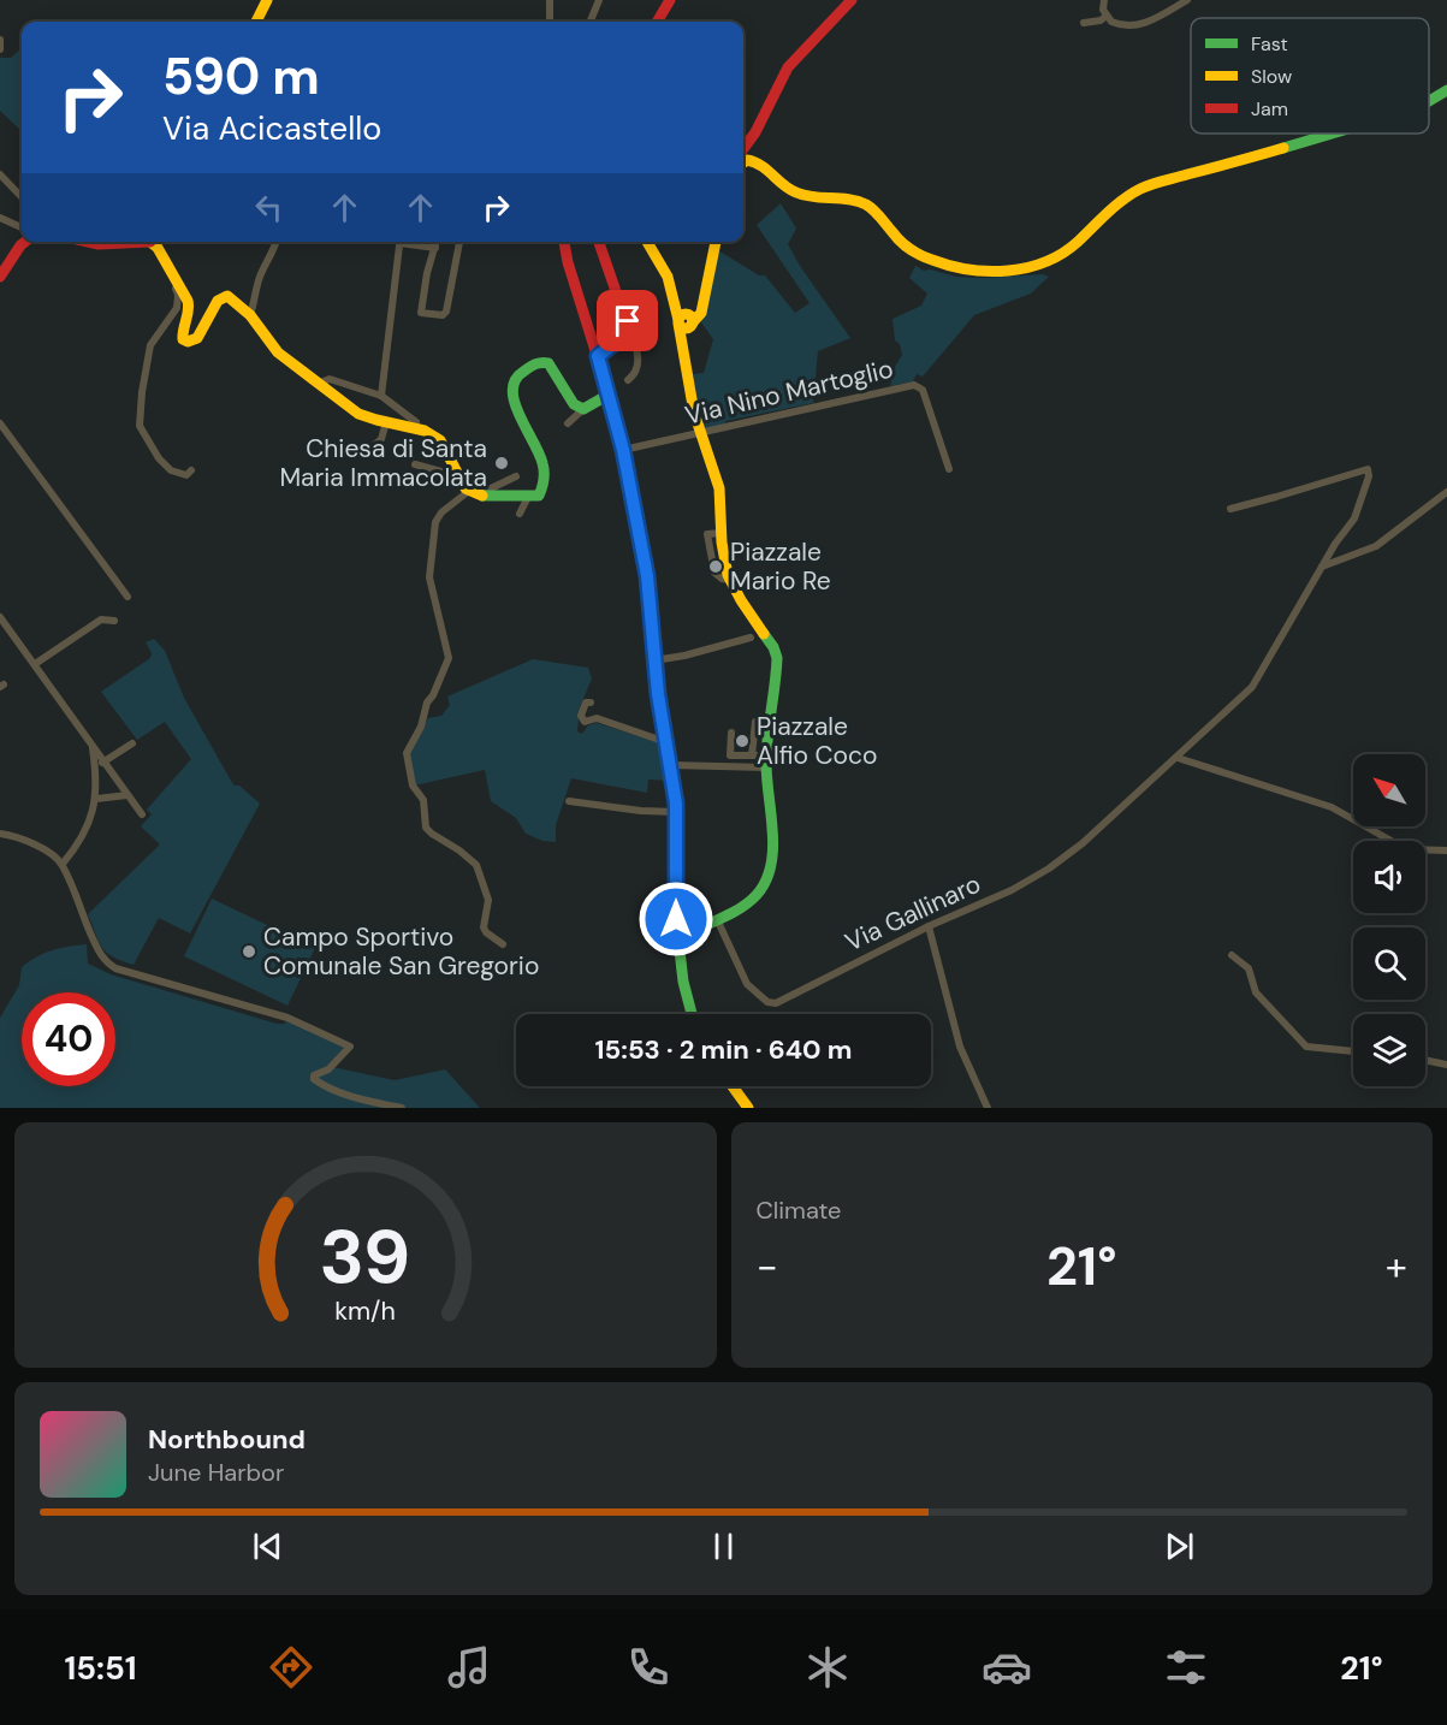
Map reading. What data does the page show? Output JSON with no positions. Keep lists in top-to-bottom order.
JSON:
{
  "streets": {
    "street": ["Via Nino Martoglio", "Via Gallinaro"]
  },
  "places": [
    "Chiesa di Santa Maria Immacolata",
    "Piazzale Mario Re",
    "Piazzale Alfio Coco",
    "Campo Sportivo Comunale San Gregorio"
  ],
  "legend": ["Fast", "Slow", "Jam"],
  "north": "top left",
  "page": {
    "turn": ["590 m", "Via Acicastello"],
    "limit": "40",
    "trip": "15:53 · 2 min · 640 m",
    "tile": "Climate",
    "heat": ["−", "21°", "+"],
    "song": ["Northbound", "June Harbor"],
    "tabs": ["15:51", "21°"],
    "gauge": ["39", "km/h"]
  }
}
